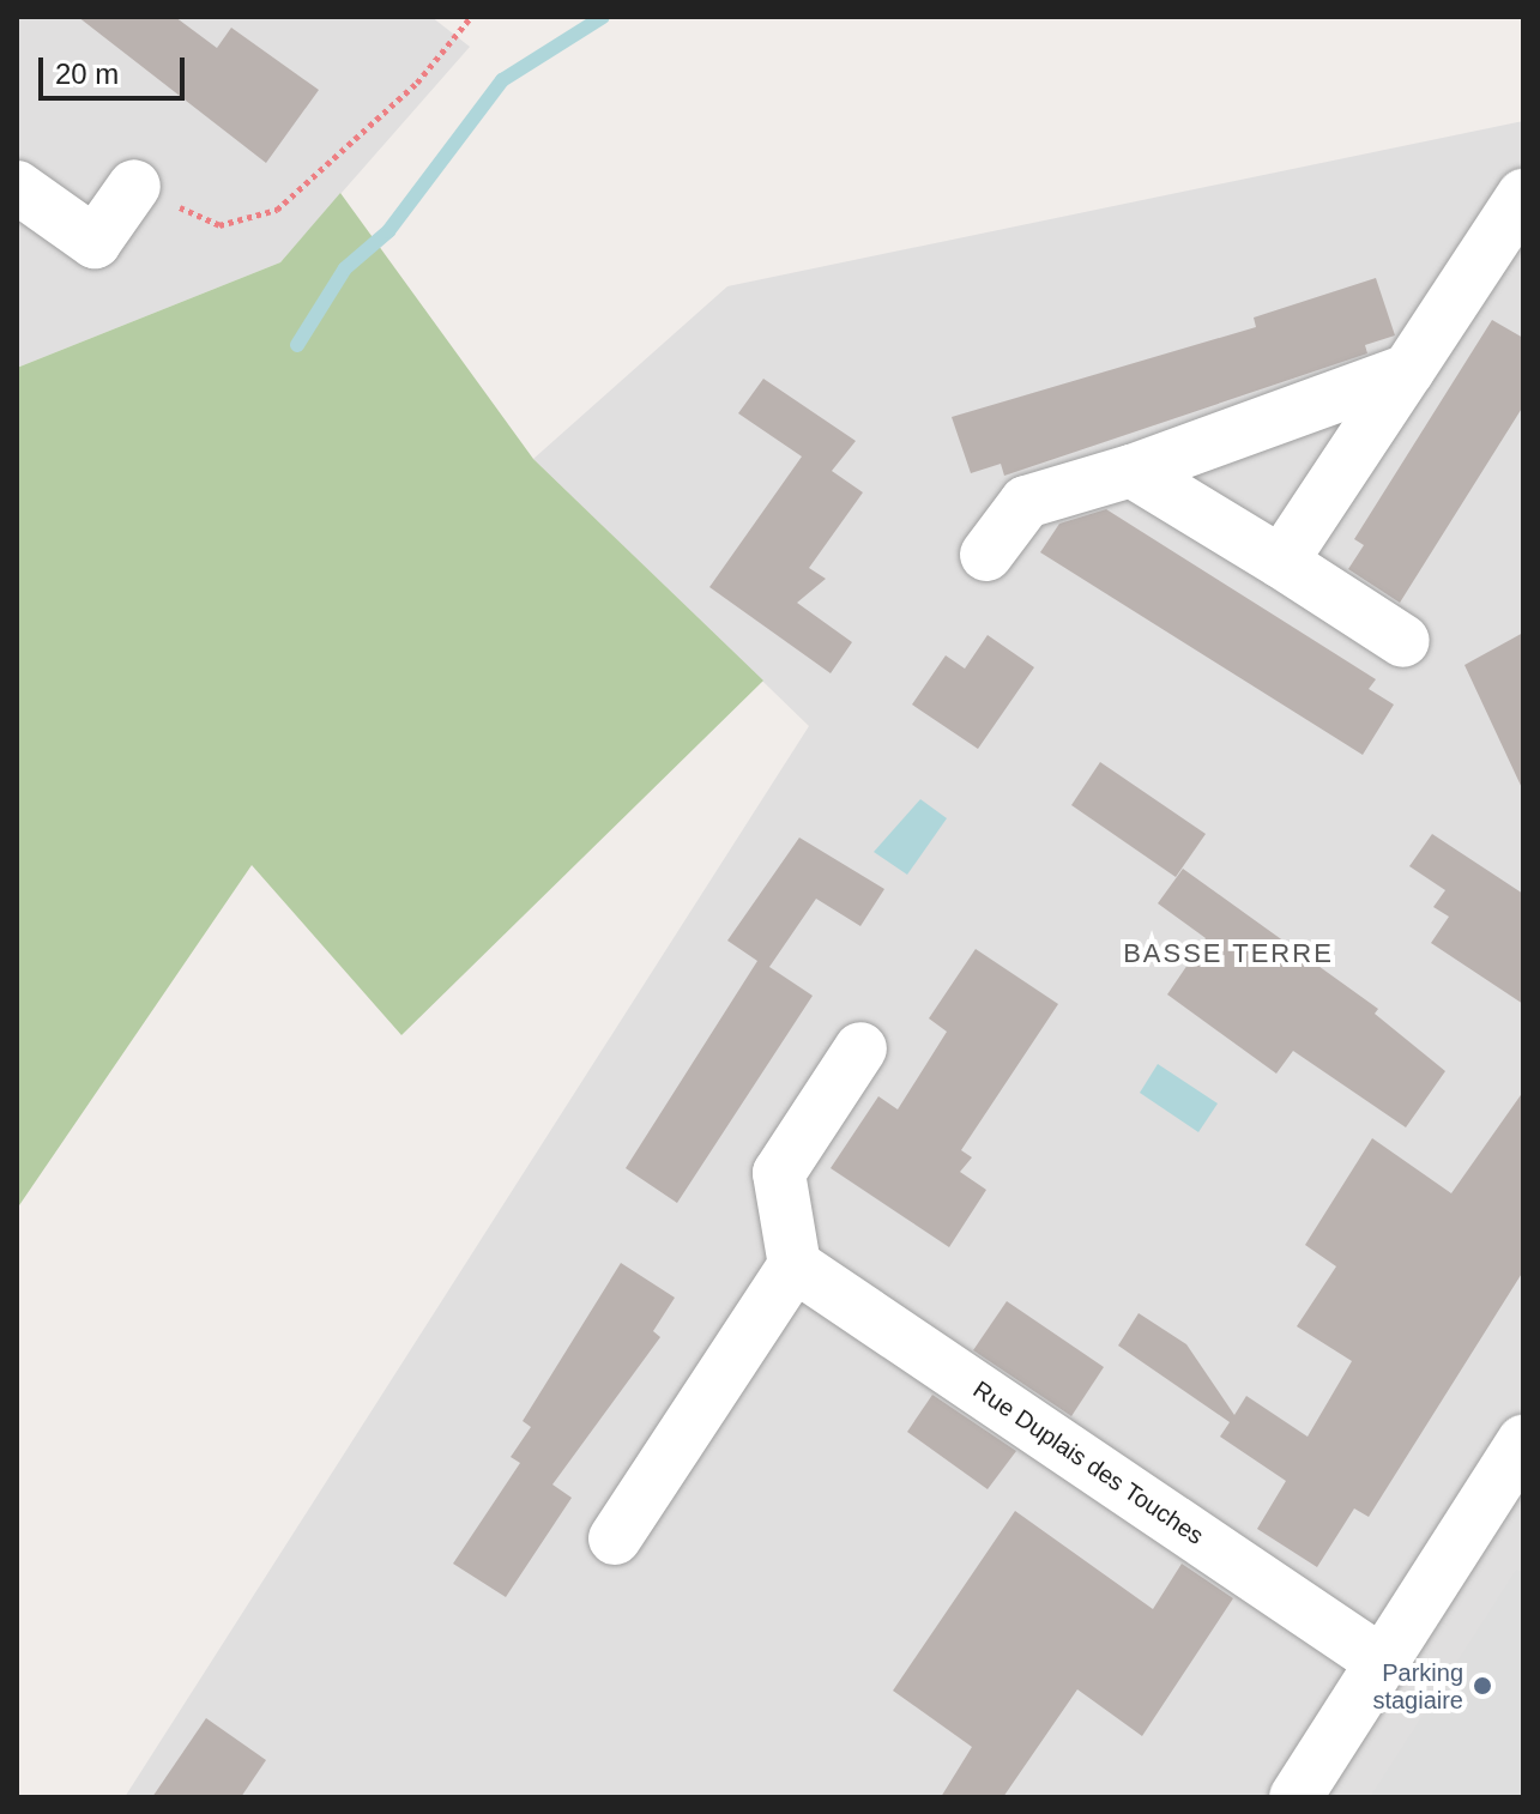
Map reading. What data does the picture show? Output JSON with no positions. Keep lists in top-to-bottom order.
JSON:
{
  "streets": {
    "street": ["Rue Duplais des Touches"]
  },
  "districts": ["BASSE TERRE"],
  "places": ["Parking stagiaire"],
  "scale_bar": "20 m"
}
